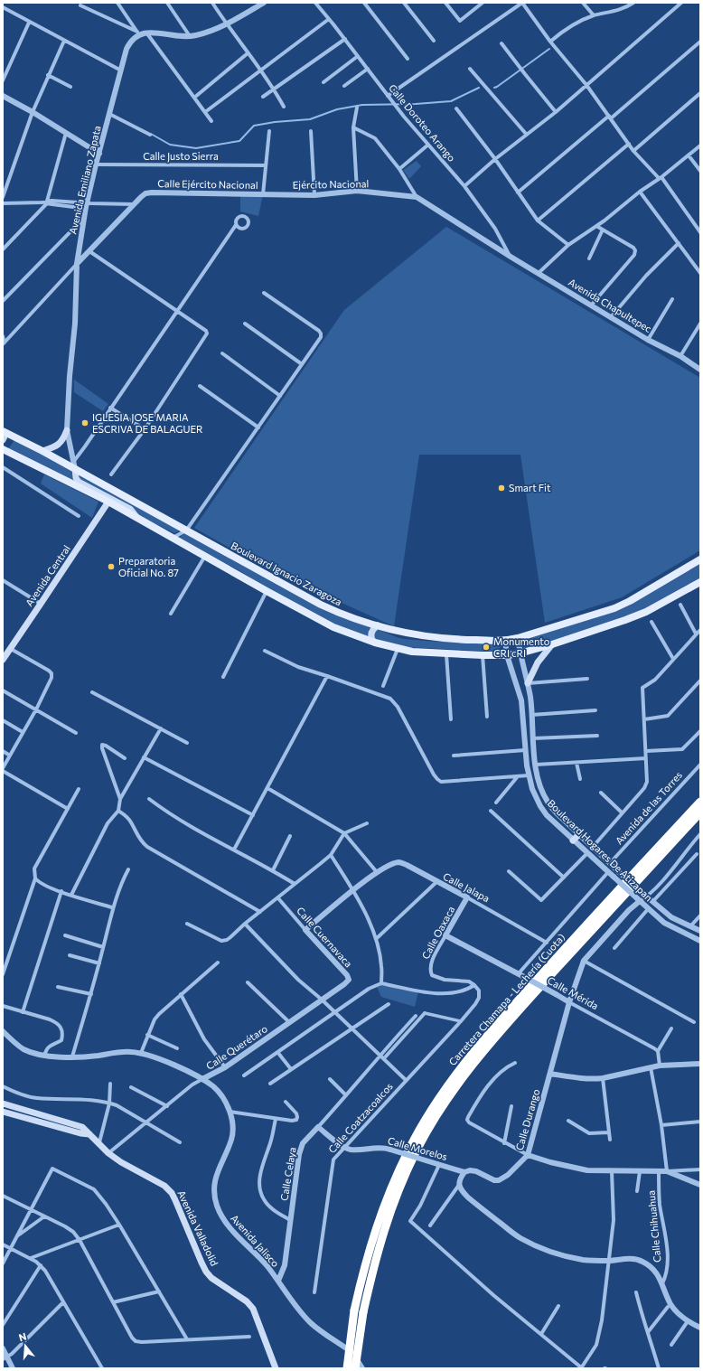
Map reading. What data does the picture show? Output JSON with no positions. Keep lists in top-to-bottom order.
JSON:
{
  "streets": {
    "highway": ["Carretera Chamapa - Lechería (Cuota)"],
    "main road": ["Boulevard Ignacio Zaragoza", "Avenida Central", "Avenida Valladolid"],
    "street": [
      "Calle Doroteo Arango",
      "Calle Justo Sierra",
      "Avenida Emiliano Zapata",
      "Calle Ejército Nacional",
      "Ejército Nacional",
      "Avenida Chapultepec",
      "Avenida de las Torres",
      "Boulevard Hogares De Atizapan",
      "Calle Jalapa",
      "Calle Oaxaca",
      "Calle Cuernavaca",
      "Calle Mérida",
      "Calle Querétaro",
      "Calle Coatzacoalcos",
      "Calle Durango",
      "Calle Morelos",
      "Calle Celaya",
      "Calle Chihuahua",
      "Avenida Jalisco"
    ]
  },
  "crossings": [
    ["Calle Doroteo Arango", "Ejército Nacional"],
    ["Calle Doroteo Arango", "Avenida Chapultepec"],
    ["Calle Justo Sierra", "Avenida Emiliano Zapata"],
    ["Avenida Emiliano Zapata", "Boulevard Ignacio Zaragoza"],
    ["Calle Ejército Nacional", "Ejército Nacional"],
    ["Ejército Nacional", "Avenida Chapultepec"],
    ["Boulevard Ignacio Zaragoza", "Boulevard Hogares De Atizapan"],
    ["Avenida de las Torres", "Boulevard Hogares De Atizapan"],
    ["Calle Jalapa", "Calle Oaxaca"],
    ["Calle Oaxaca", "Calle Mérida"],
    ["Calle Oaxaca", "Calle Coatzacoalcos"],
    ["Calle Cuernavaca", "Calle Querétaro"],
    ["Calle Mérida", "Calle Durango"],
    ["Calle Querétaro", "Avenida Valladolid"],
    ["Calle Querétaro", "Avenida Jalisco"],
    ["Calle Coatzacoalcos", "Calle Morelos"],
    ["Calle Durango", "Calle Morelos"],
    ["Calle Celaya", "Avenida Jalisco"]
  ],
  "places": [
    "IGLESIA JOSE MARIA ESCRIVA DE BALAGUER",
    "Smart Fit",
    "Preparatoria Oficial No. 87",
    "Monumento CRI cRI"
  ],
  "north": "top"
}
